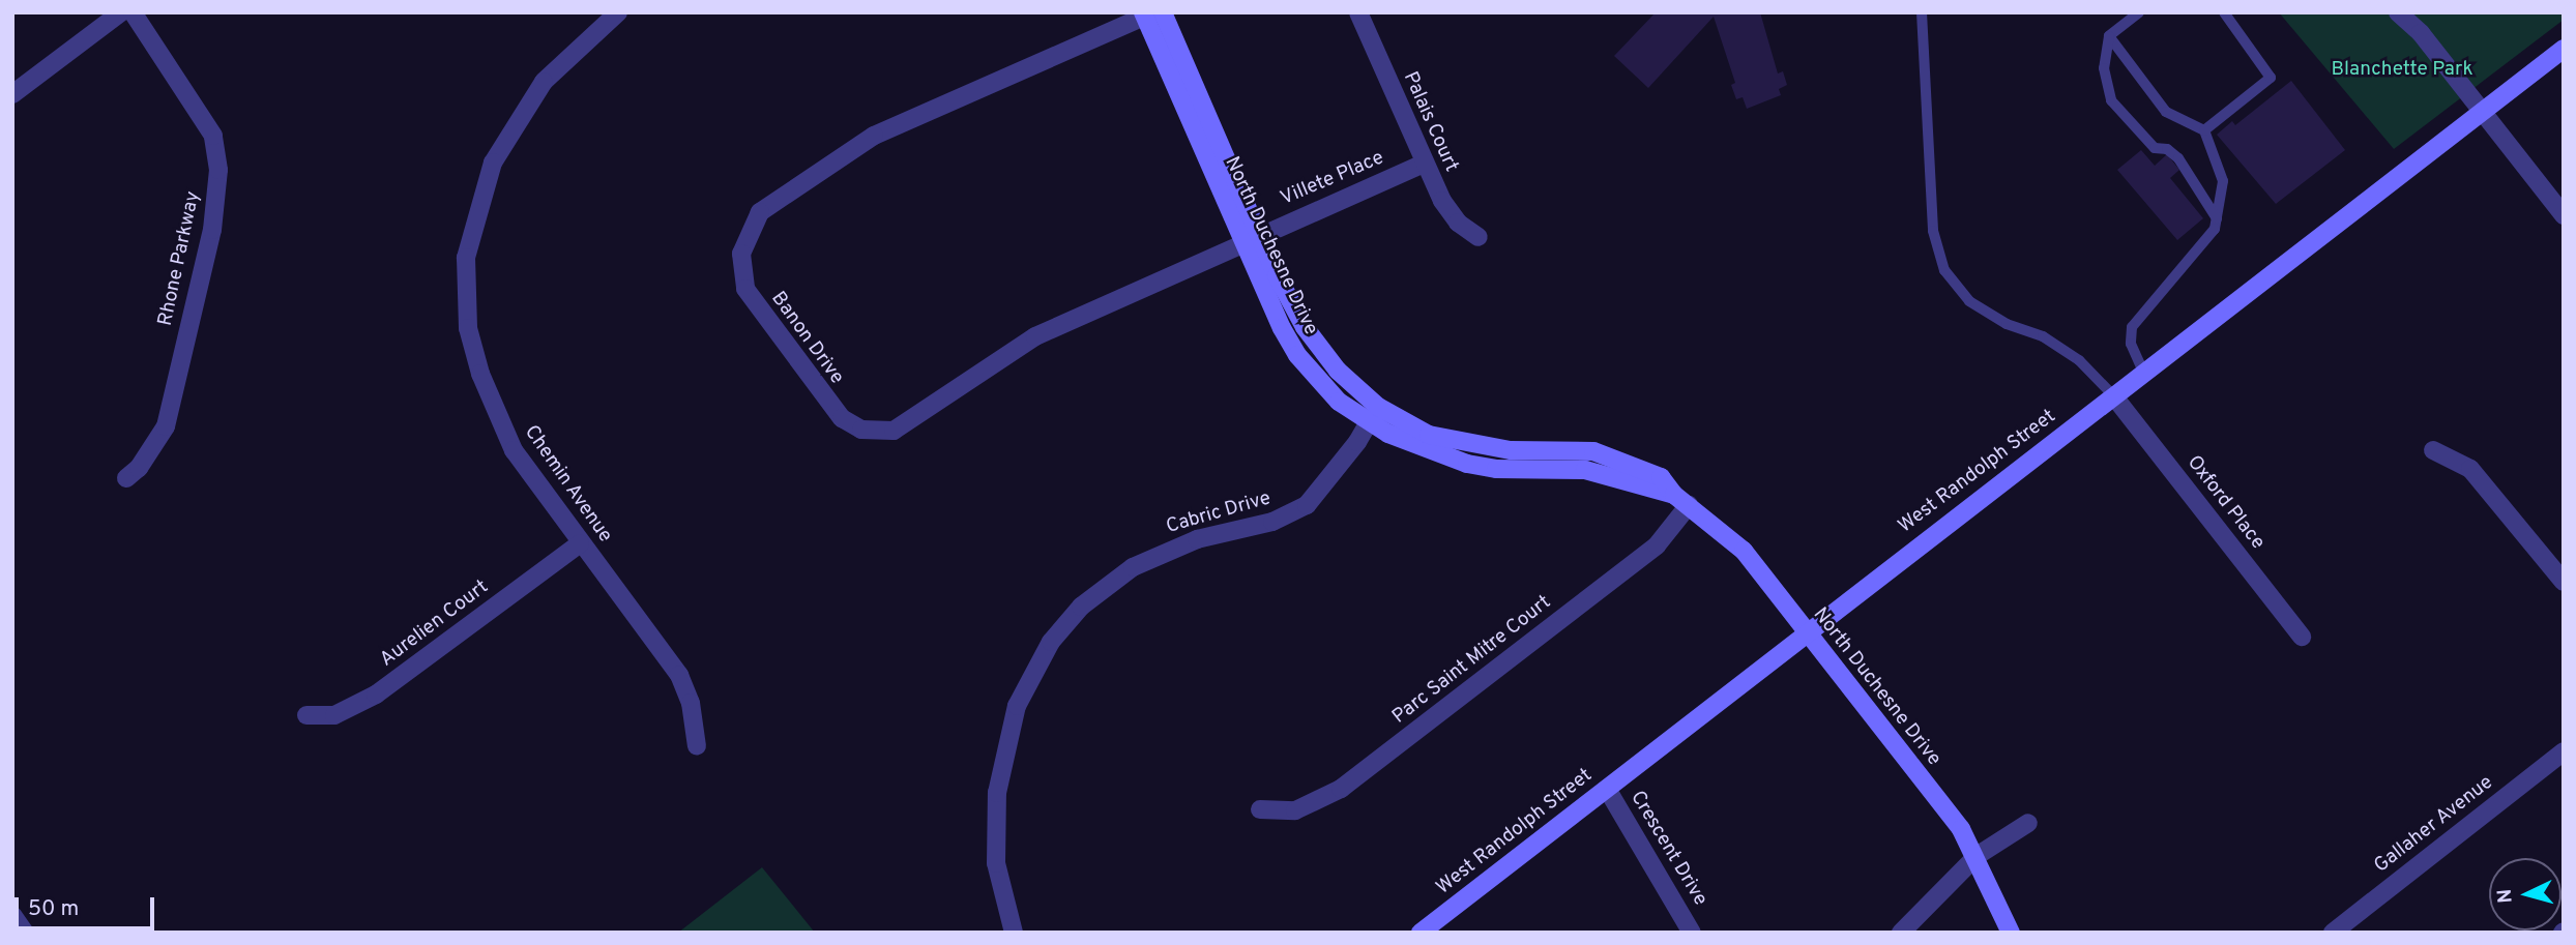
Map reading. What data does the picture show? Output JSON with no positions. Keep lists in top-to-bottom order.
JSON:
{
  "streets": {
    "street": [
      "Palais Court",
      "Villete Place",
      "North Duchesne Drive",
      "Rhone Parkway",
      "Banon Drive",
      "West Randolph Street",
      "Chemin Avenue",
      "Oxford Place",
      "Cabric Drive",
      "Aurelien Court",
      "Parc Saint Mitre Court",
      "Gallaher Avenue",
      "Crescent Drive"
    ]
  },
  "crossings": [
    ["Palais Court", "Villete Place"],
    ["Villete Place", "North Duchesne Drive"],
    ["Villete Place", "Banon Drive"],
    ["North Duchesne Drive", "Banon Drive"],
    ["North Duchesne Drive", "West Randolph Street"],
    ["North Duchesne Drive", "Cabric Drive"],
    ["North Duchesne Drive", "Parc Saint Mitre Court"],
    ["West Randolph Street", "Oxford Place"],
    ["West Randolph Street", "Crescent Drive"],
    ["Chemin Avenue", "Aurelien Court"]
  ],
  "parks": ["Blanchette Park"],
  "scale_bar": "50 m",
  "north": "left"
}
